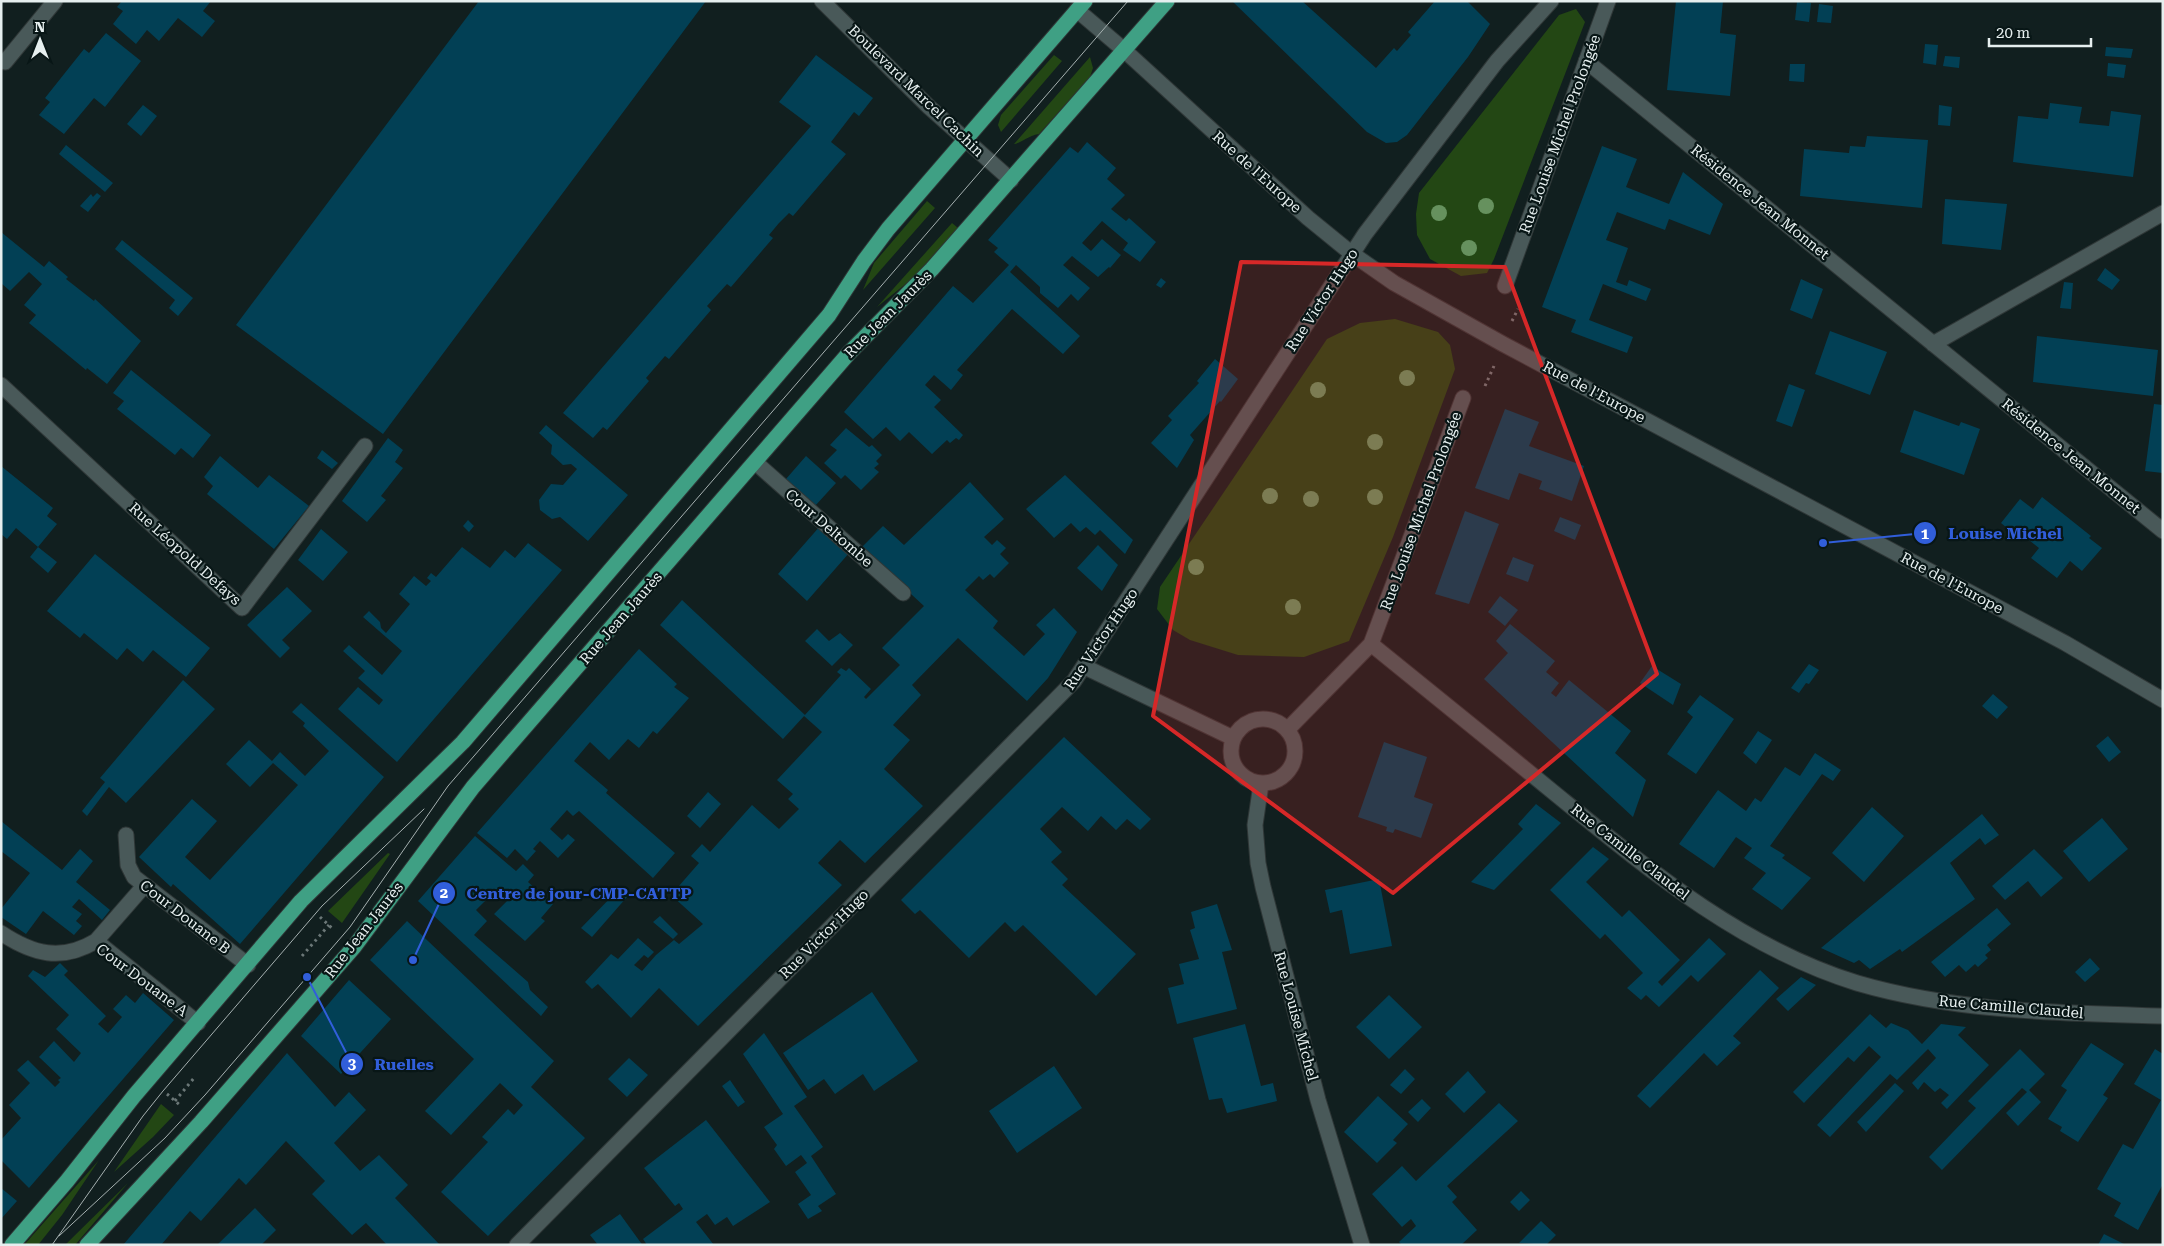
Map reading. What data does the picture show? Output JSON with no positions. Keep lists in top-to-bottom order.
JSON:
{
  "streets": {
    "main road": ["Rue Jean Jaurès"],
    "street": [
      "Boulevard Marcel Cachin",
      "Rue Louise Michel Prolongée",
      "Rue de l'Europe",
      "Résidence Jean Monnet",
      "Rue Victor Hugo",
      "Cour Deltombe",
      "Rue Léopold Defays",
      "Rue Camille Claudel",
      "Cour Douane B",
      "Cour Douane A",
      "Rue Louise Michel"
    ]
  },
  "crossings": [
    ["Boulevard Marcel Cachin", "Rue Jean Jaurès"],
    ["Rue Louise Michel Prolongée", "Rue de l'Europe"],
    ["Rue Louise Michel Prolongée", "Résidence Jean Monnet"],
    ["Rue Louise Michel Prolongée", "Rue Camille Claudel"],
    ["Rue Louise Michel Prolongée", "Rue Louise Michel"],
    ["Rue de l'Europe", "Rue Victor Hugo"],
    ["Rue de l'Europe", "Rue Jean Jaurès"],
    ["Rue Jean Jaurès", "Cour Deltombe"]
  ],
  "places": ["Louise Michel", "Centre de jour-CMP-CATTP", "Ruelles"],
  "scale_bar": "20 m",
  "north": "top"
}
